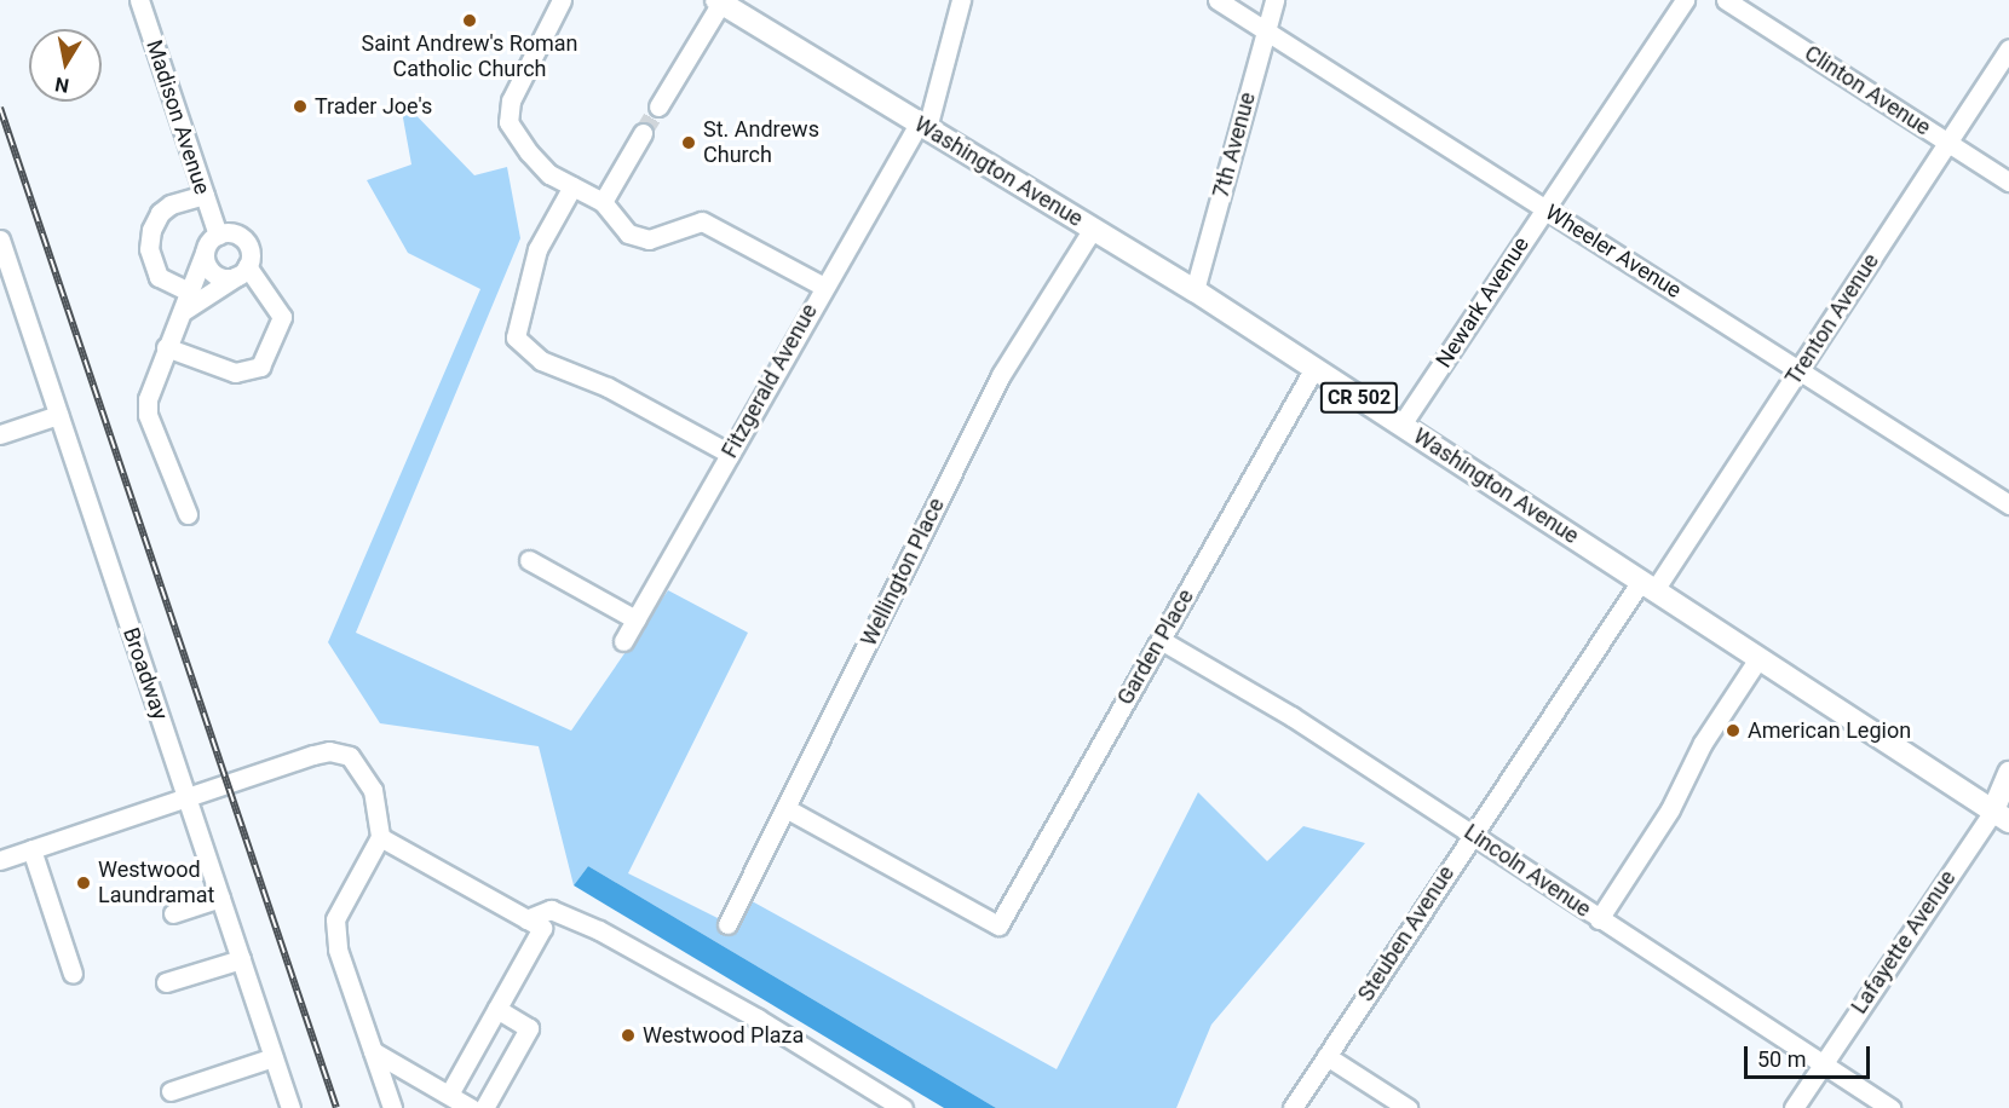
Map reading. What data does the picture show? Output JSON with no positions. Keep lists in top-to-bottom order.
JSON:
{
  "streets": {
    "main road": ["Washington Avenue", "CR 502", "Lafayette Avenue"],
    "street": [
      "Clinton Avenue",
      "Madison Avenue",
      "7th Avenue",
      "Wheeler Avenue",
      "Newark Avenue",
      "Trenton Avenue",
      "Fitzgerald Avenue",
      "Wellington Place",
      "Garden Place",
      "Broadway",
      "Lincoln Avenue",
      "Steuben Avenue"
    ]
  },
  "crossings": [
    ["Clinton Avenue", "Trenton Avenue"],
    ["7th Avenue", "Washington Avenue"],
    ["7th Avenue", "Wheeler Avenue"],
    ["Washington Avenue", "Newark Avenue"],
    ["Washington Avenue", "Trenton Avenue"],
    ["Washington Avenue", "Fitzgerald Avenue"],
    ["Washington Avenue", "Wellington Place"],
    ["Washington Avenue", "Garden Place"],
    ["Washington Avenue", "Steuben Avenue"],
    ["Washington Avenue", "Lafayette Avenue"],
    ["Wheeler Avenue", "Newark Avenue"],
    ["Wheeler Avenue", "Trenton Avenue"],
    ["Trenton Avenue", "Steuben Avenue"],
    ["Wellington Place", "Garden Place"],
    ["Garden Place", "Lincoln Avenue"],
    ["Lincoln Avenue", "Steuben Avenue"],
    ["Lincoln Avenue", "Lafayette Avenue"]
  ],
  "places": [
    "Saint Andrew's Roman Catholic Church",
    "Trader Joe's",
    "St. Andrews Church",
    "American Legion",
    "Westwood Laundramat",
    "Westwood Plaza"
  ],
  "scale_bar": "50 m",
  "north": "bottom"
}
